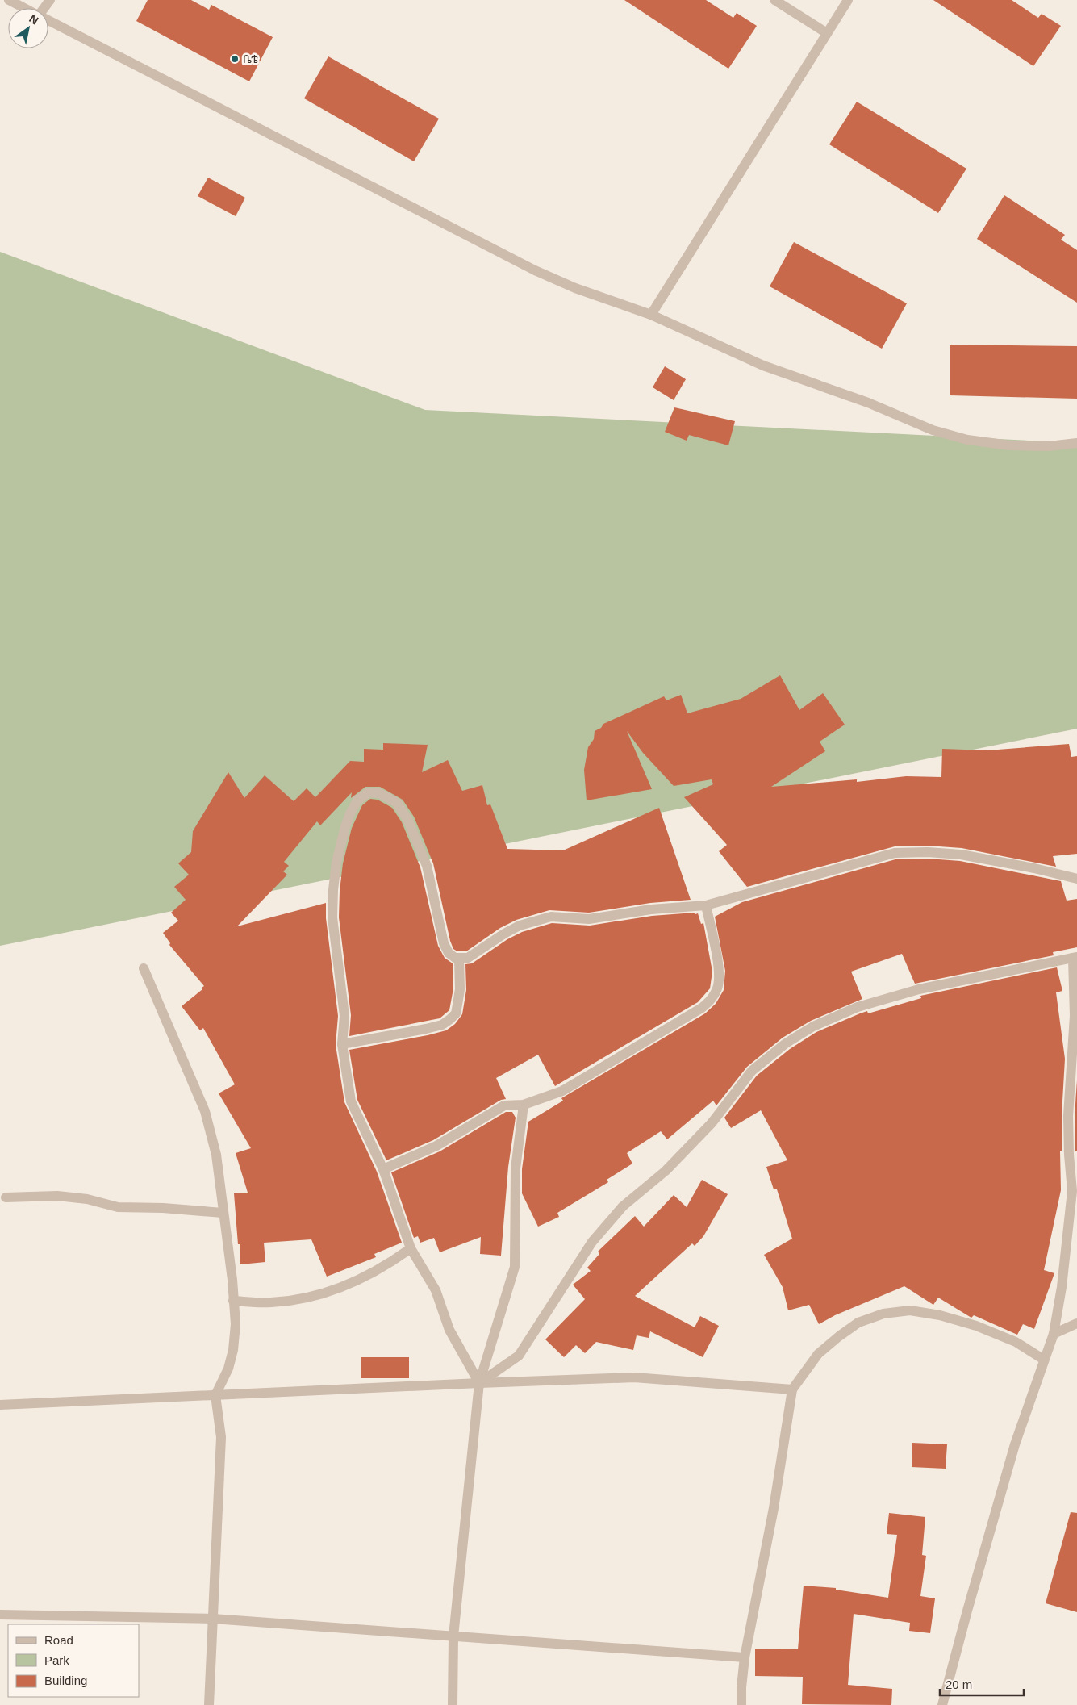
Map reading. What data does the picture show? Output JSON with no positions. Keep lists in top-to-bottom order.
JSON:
{
  "places": ["ቤቴ"],
  "legend": ["Road", "Park", "Building"],
  "scale_bar": "20 m",
  "north": "top right"
}
